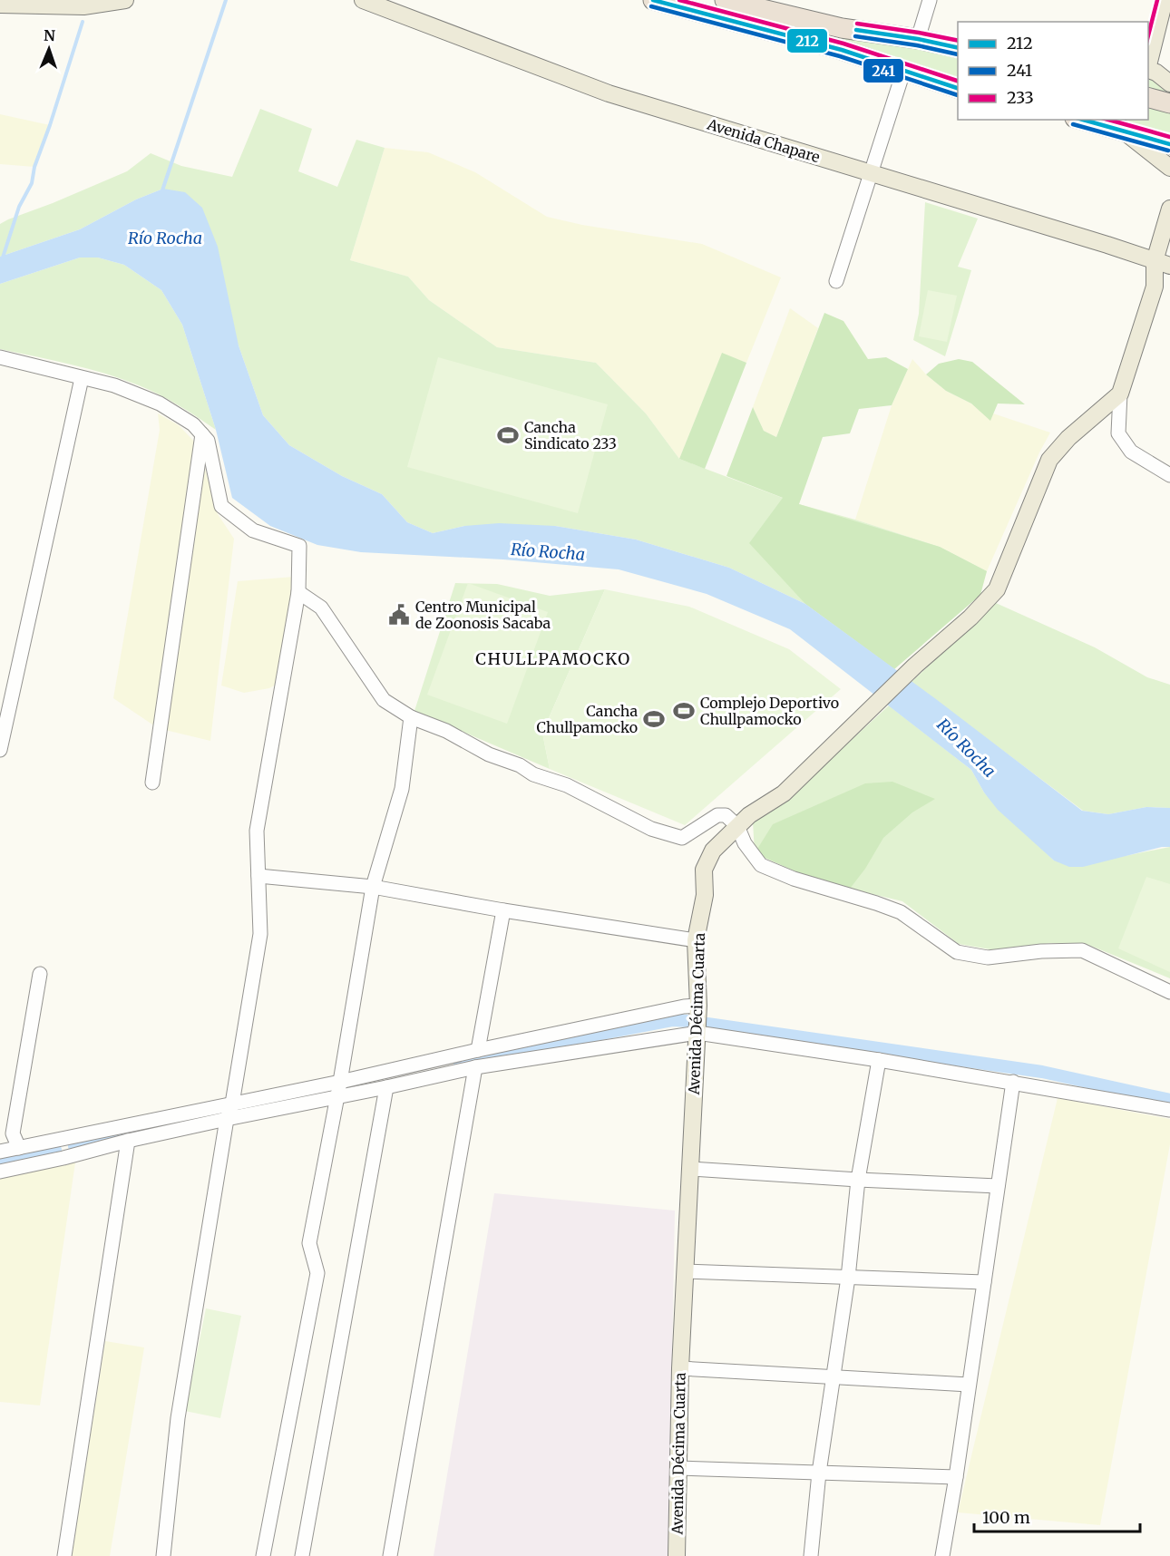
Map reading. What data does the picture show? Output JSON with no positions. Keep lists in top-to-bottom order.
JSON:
{
  "streets": {
    "main road": ["Avenida Chapare", "Avenida Décima Cuarta"]
  },
  "districts": ["CHULLPAMOCKO"],
  "water": ["Río Rocha"],
  "places": {
    "sports": ["Cancha Sindicato 233", "Complejo Deportivo Chullpamocko", "Cancha Chullpamocko"],
    "public building": ["Centro Municipal de Zoonosis Sacaba"]
  },
  "lines": ["transit line 212", "transit line 233", "transit line 241"],
  "legend": ["212", "241", "233"],
  "scale_bar": "100 m",
  "north": "top"
}
